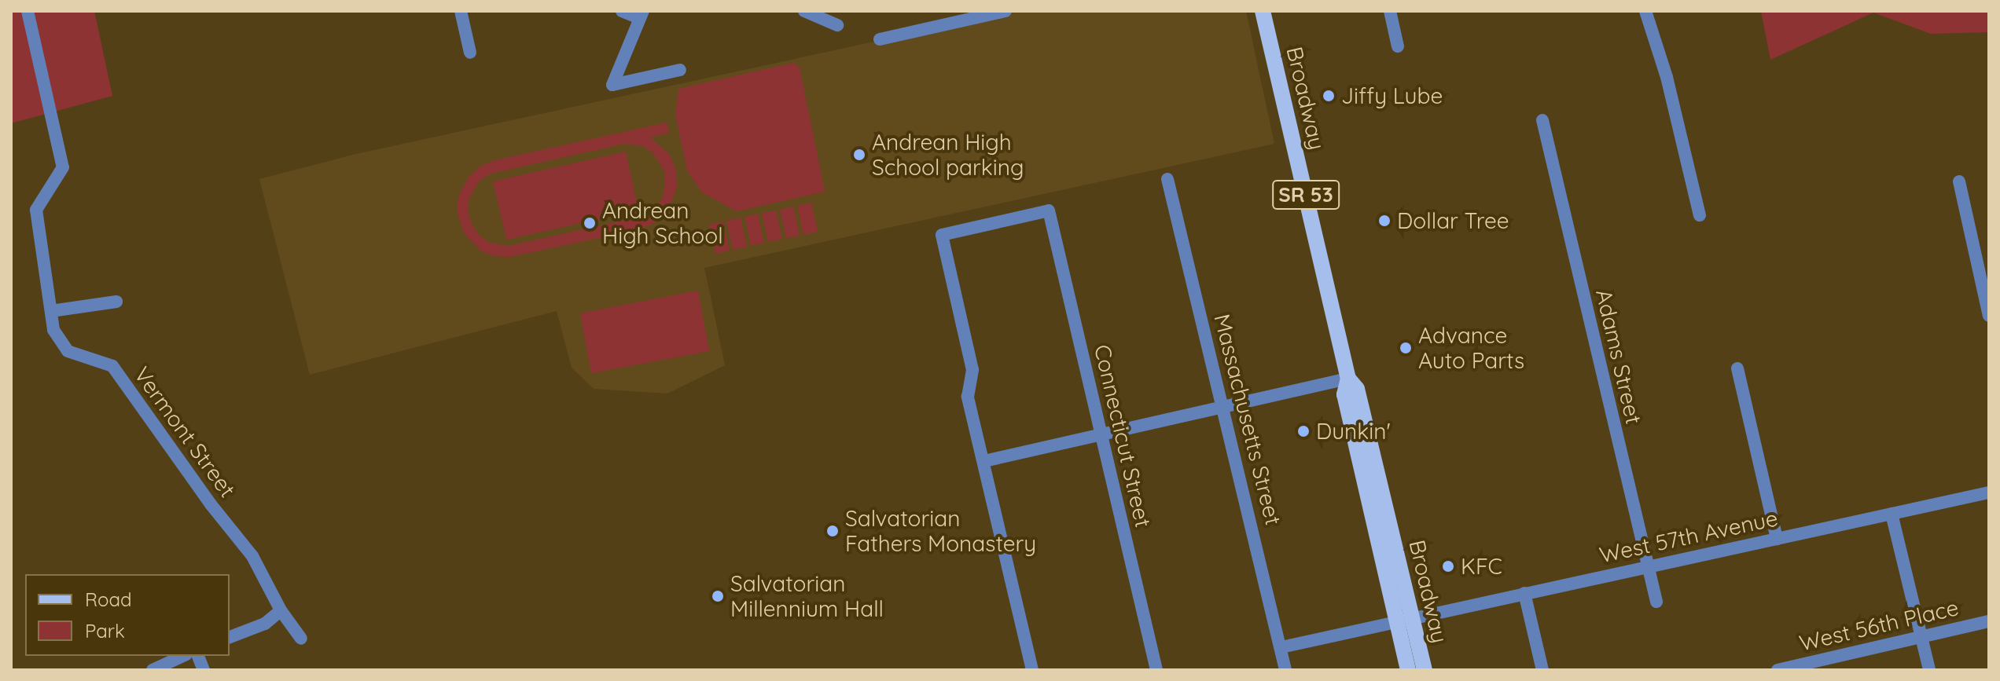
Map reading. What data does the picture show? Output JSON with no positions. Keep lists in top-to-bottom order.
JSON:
{
  "streets": {
    "main road": ["Broadway", "SR 53"],
    "street": [
      "Adams Street",
      "Massachusetts Street",
      "Vermont Street",
      "Connecticut Street",
      "West 57th Avenue",
      "West 56th Place"
    ]
  },
  "crossings": [
    ["Broadway", "West 57th Avenue"],
    ["Adams Street", "West 57th Avenue"],
    ["Massachusetts Street", "West 57th Avenue"]
  ],
  "places": [
    "Jiffy Lube",
    "Andrean High School parking",
    "Dollar Tree",
    "Andrean High School",
    "Advance Auto Parts",
    "Dunkin'",
    "Salvatorian Fathers Monastery",
    "KFC",
    "Salvatorian Millennium Hall"
  ],
  "legend": ["Road", "Park"]
}
